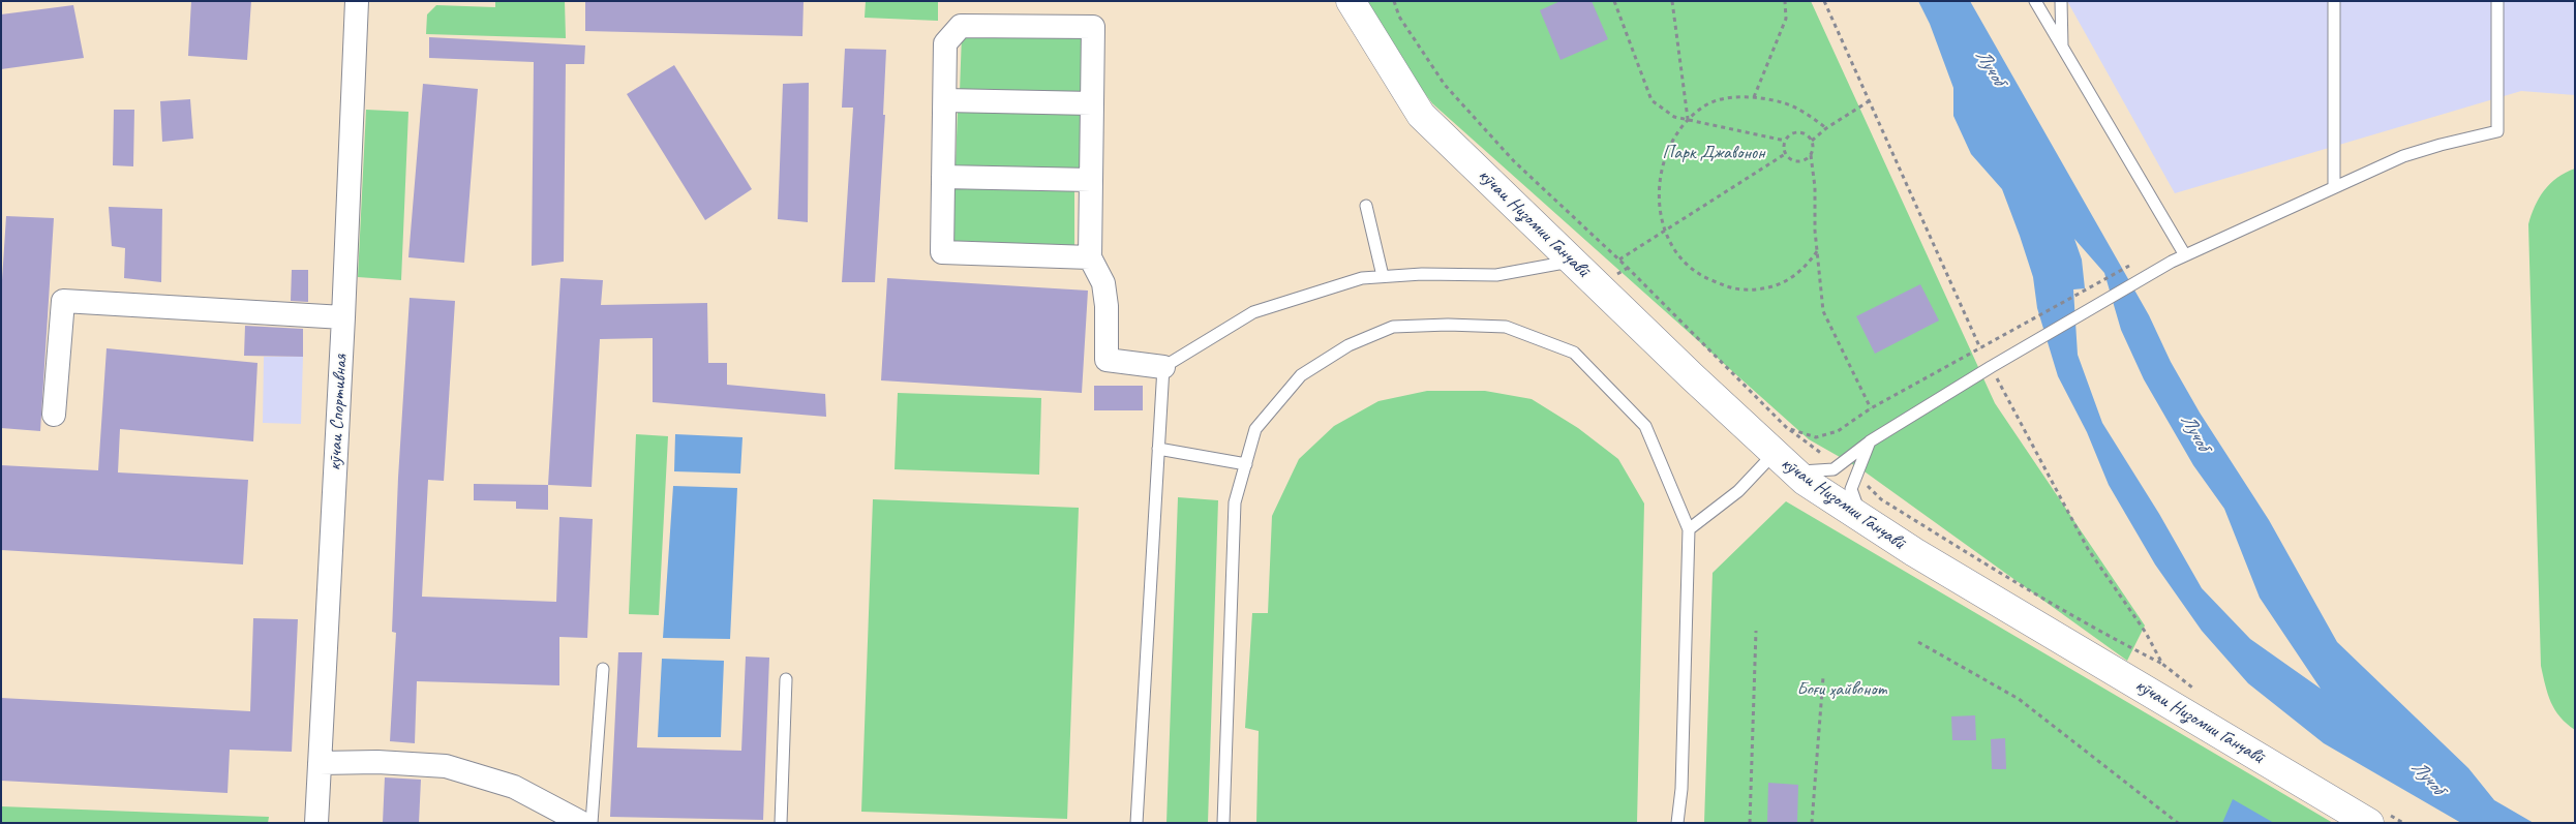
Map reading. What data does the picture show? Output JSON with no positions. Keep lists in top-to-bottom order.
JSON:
{
  "streets": {
    "street": ["кӯчаи Низомии Ганҷавӣ", "кӯчаи Спортивная"]
  },
  "water": ["Лучоб"],
  "parks": ["Парк Джавонон", "Боғи ҳайвонот"]
}
